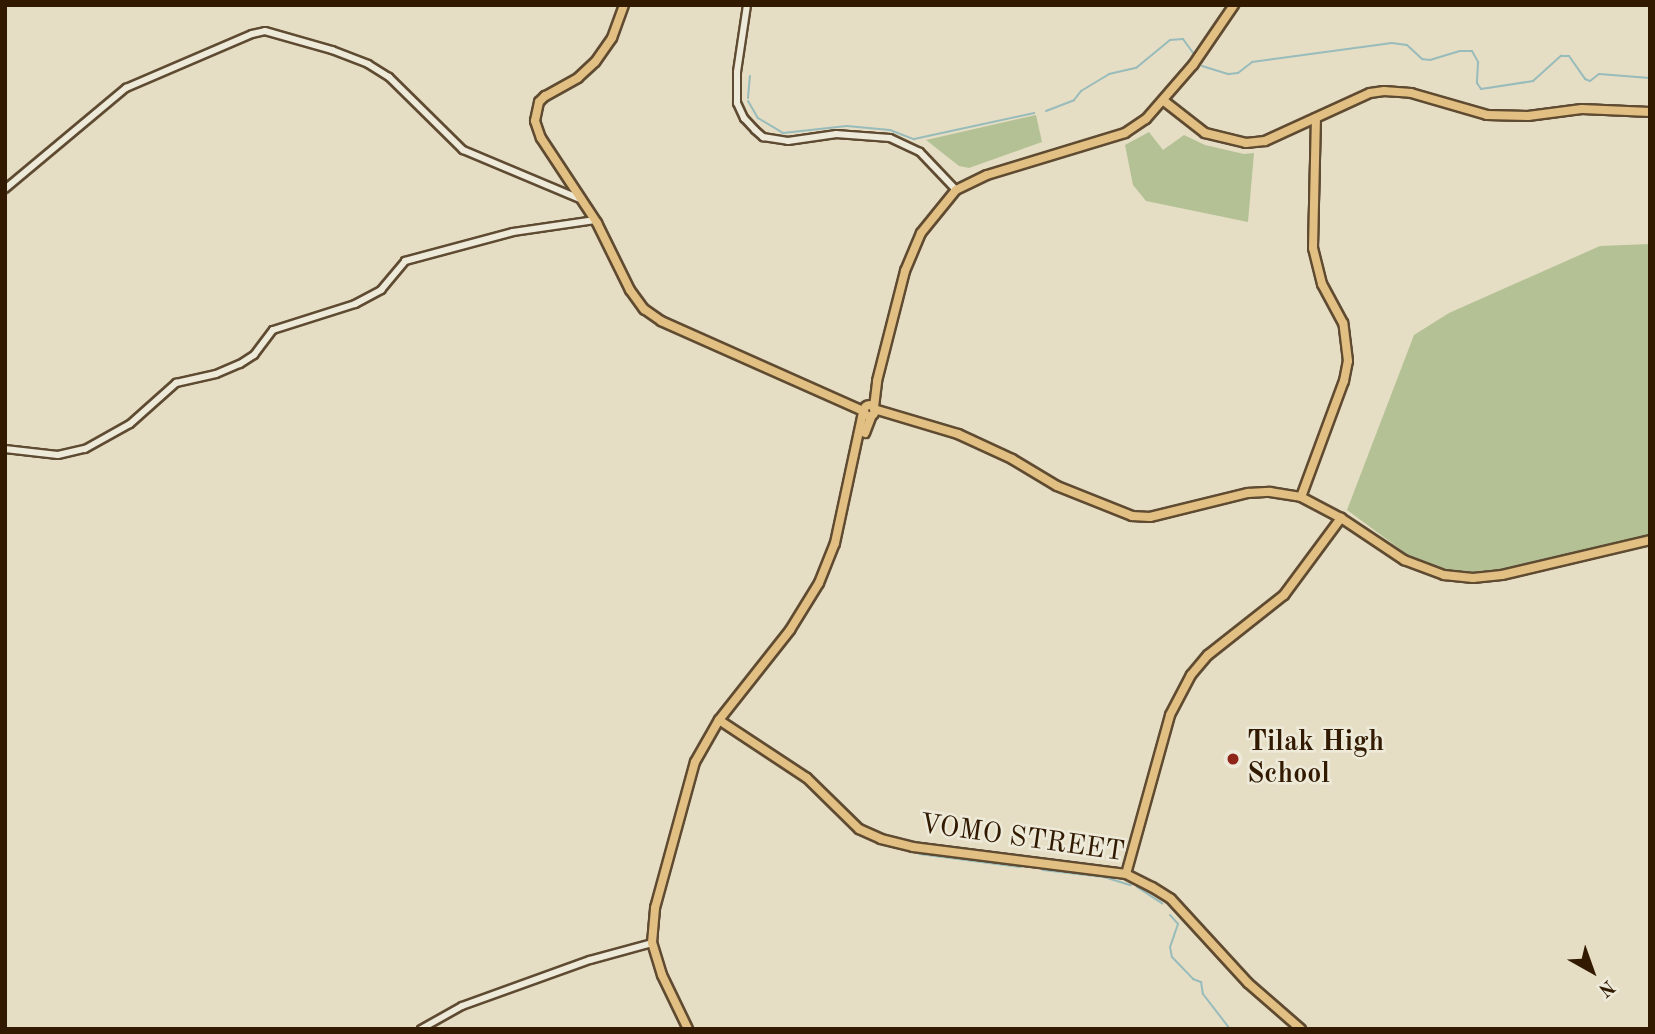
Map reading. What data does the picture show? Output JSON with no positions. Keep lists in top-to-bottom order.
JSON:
{
  "streets": {
    "main road": ["VOMO STREET"]
  },
  "places": ["Tilak High School"],
  "north": "bottom right"
}
